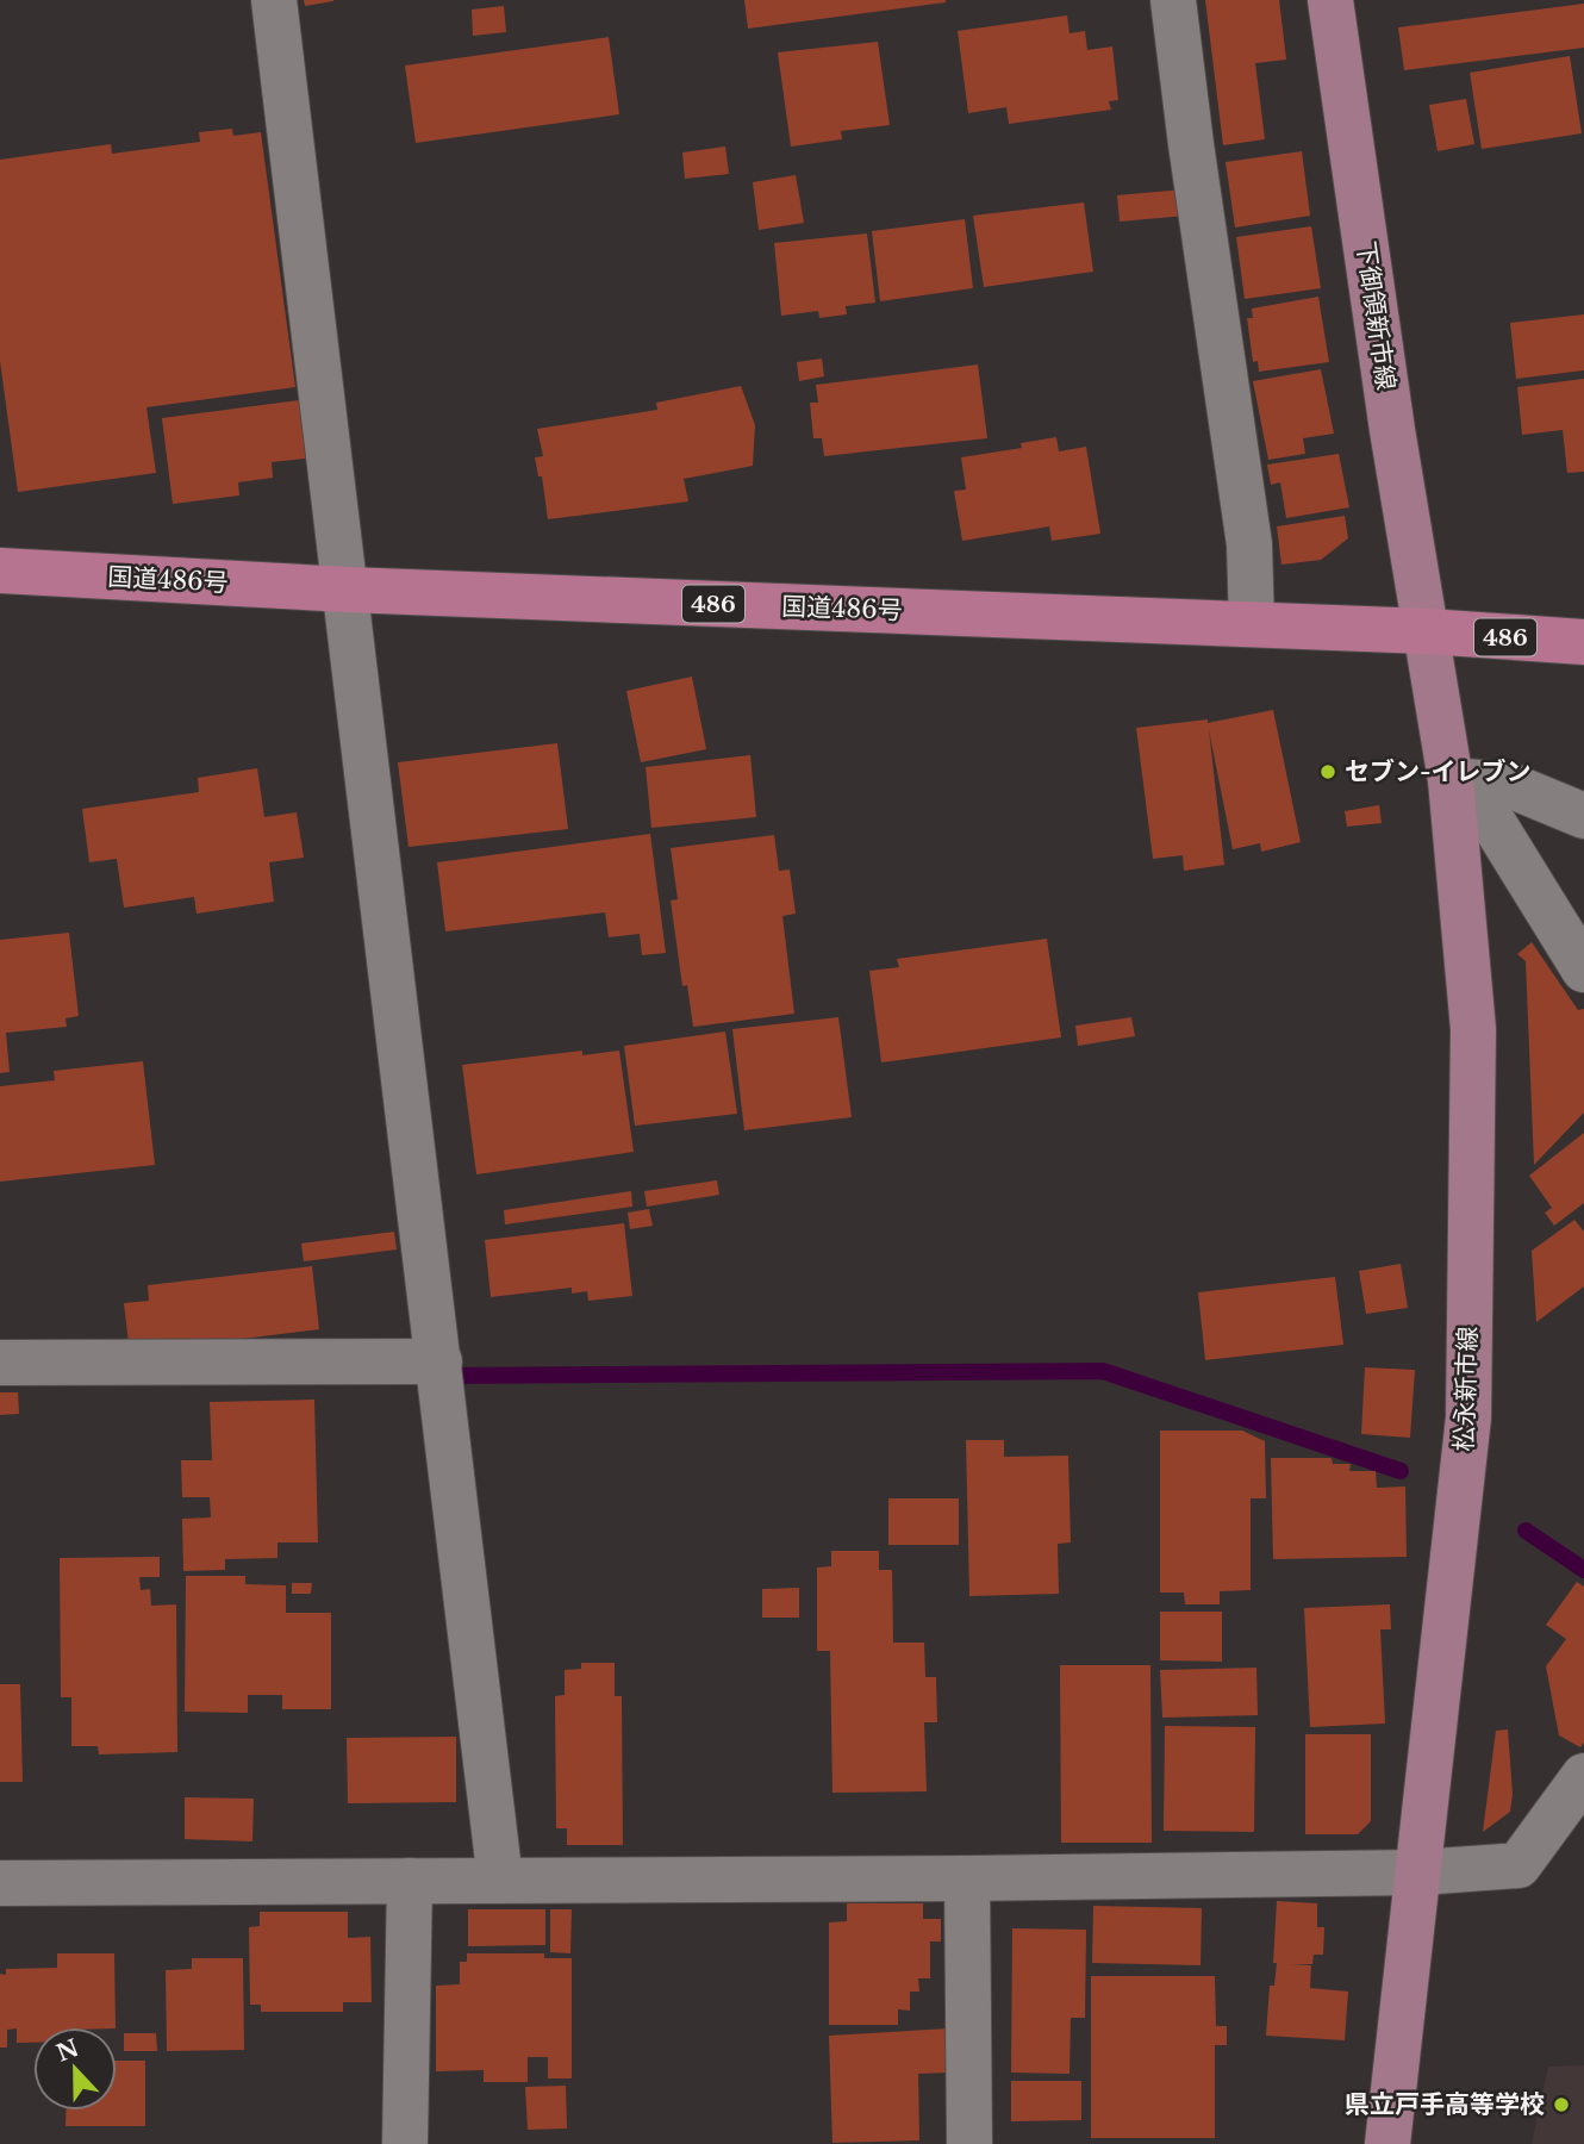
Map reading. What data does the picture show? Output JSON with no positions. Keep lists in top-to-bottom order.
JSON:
{
  "streets": {
    "highway": ["国道486号", "486"],
    "main road": ["下御領新市線", "松永新市線"]
  },
  "crossings": [
    ["下御領新市線", "国道486号"],
    ["下御領新市線", "松永新市線"],
    ["国道486号", "松永新市線"]
  ],
  "places": ["セブン-イレブン", "県立戸手高等学校"],
  "north": "top"
}
